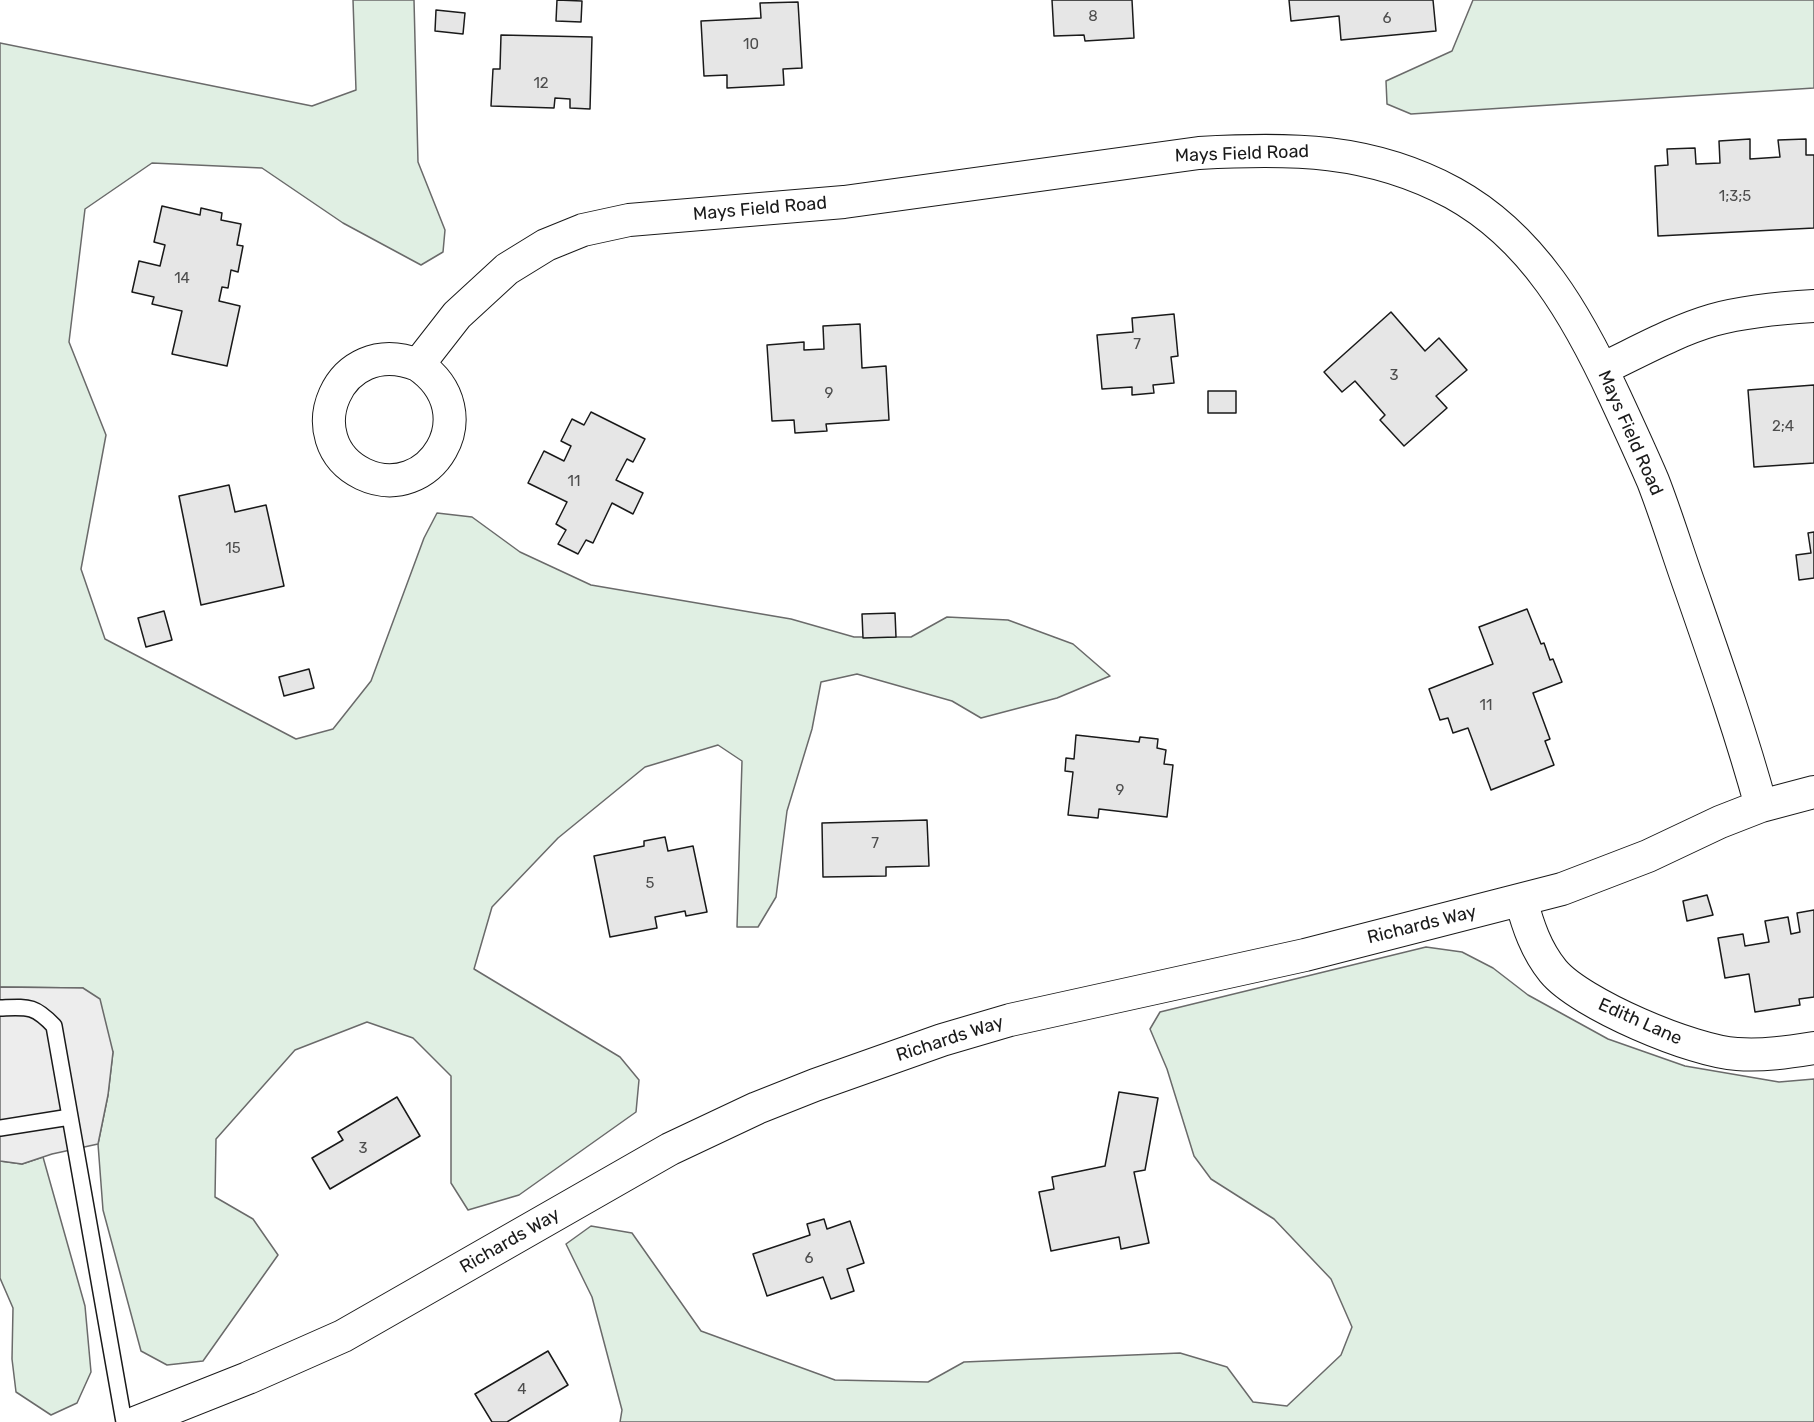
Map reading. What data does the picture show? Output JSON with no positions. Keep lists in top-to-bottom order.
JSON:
{
  "streets": {
    "street": ["Mays Field Road", "Richards Way", "Edith Lane"]
  },
  "crossings": [
    ["Mays Field Road", "Richards Way"],
    ["Richards Way", "Edith Lane"]
  ],
  "house_numbers": [
    "8",
    "6",
    "10",
    "12",
    "1;3;5",
    "14",
    "7",
    "3",
    "9",
    "2;4",
    "11",
    "15",
    "11",
    "9",
    "7",
    "5",
    "3",
    "6",
    "4"
  ]
}
